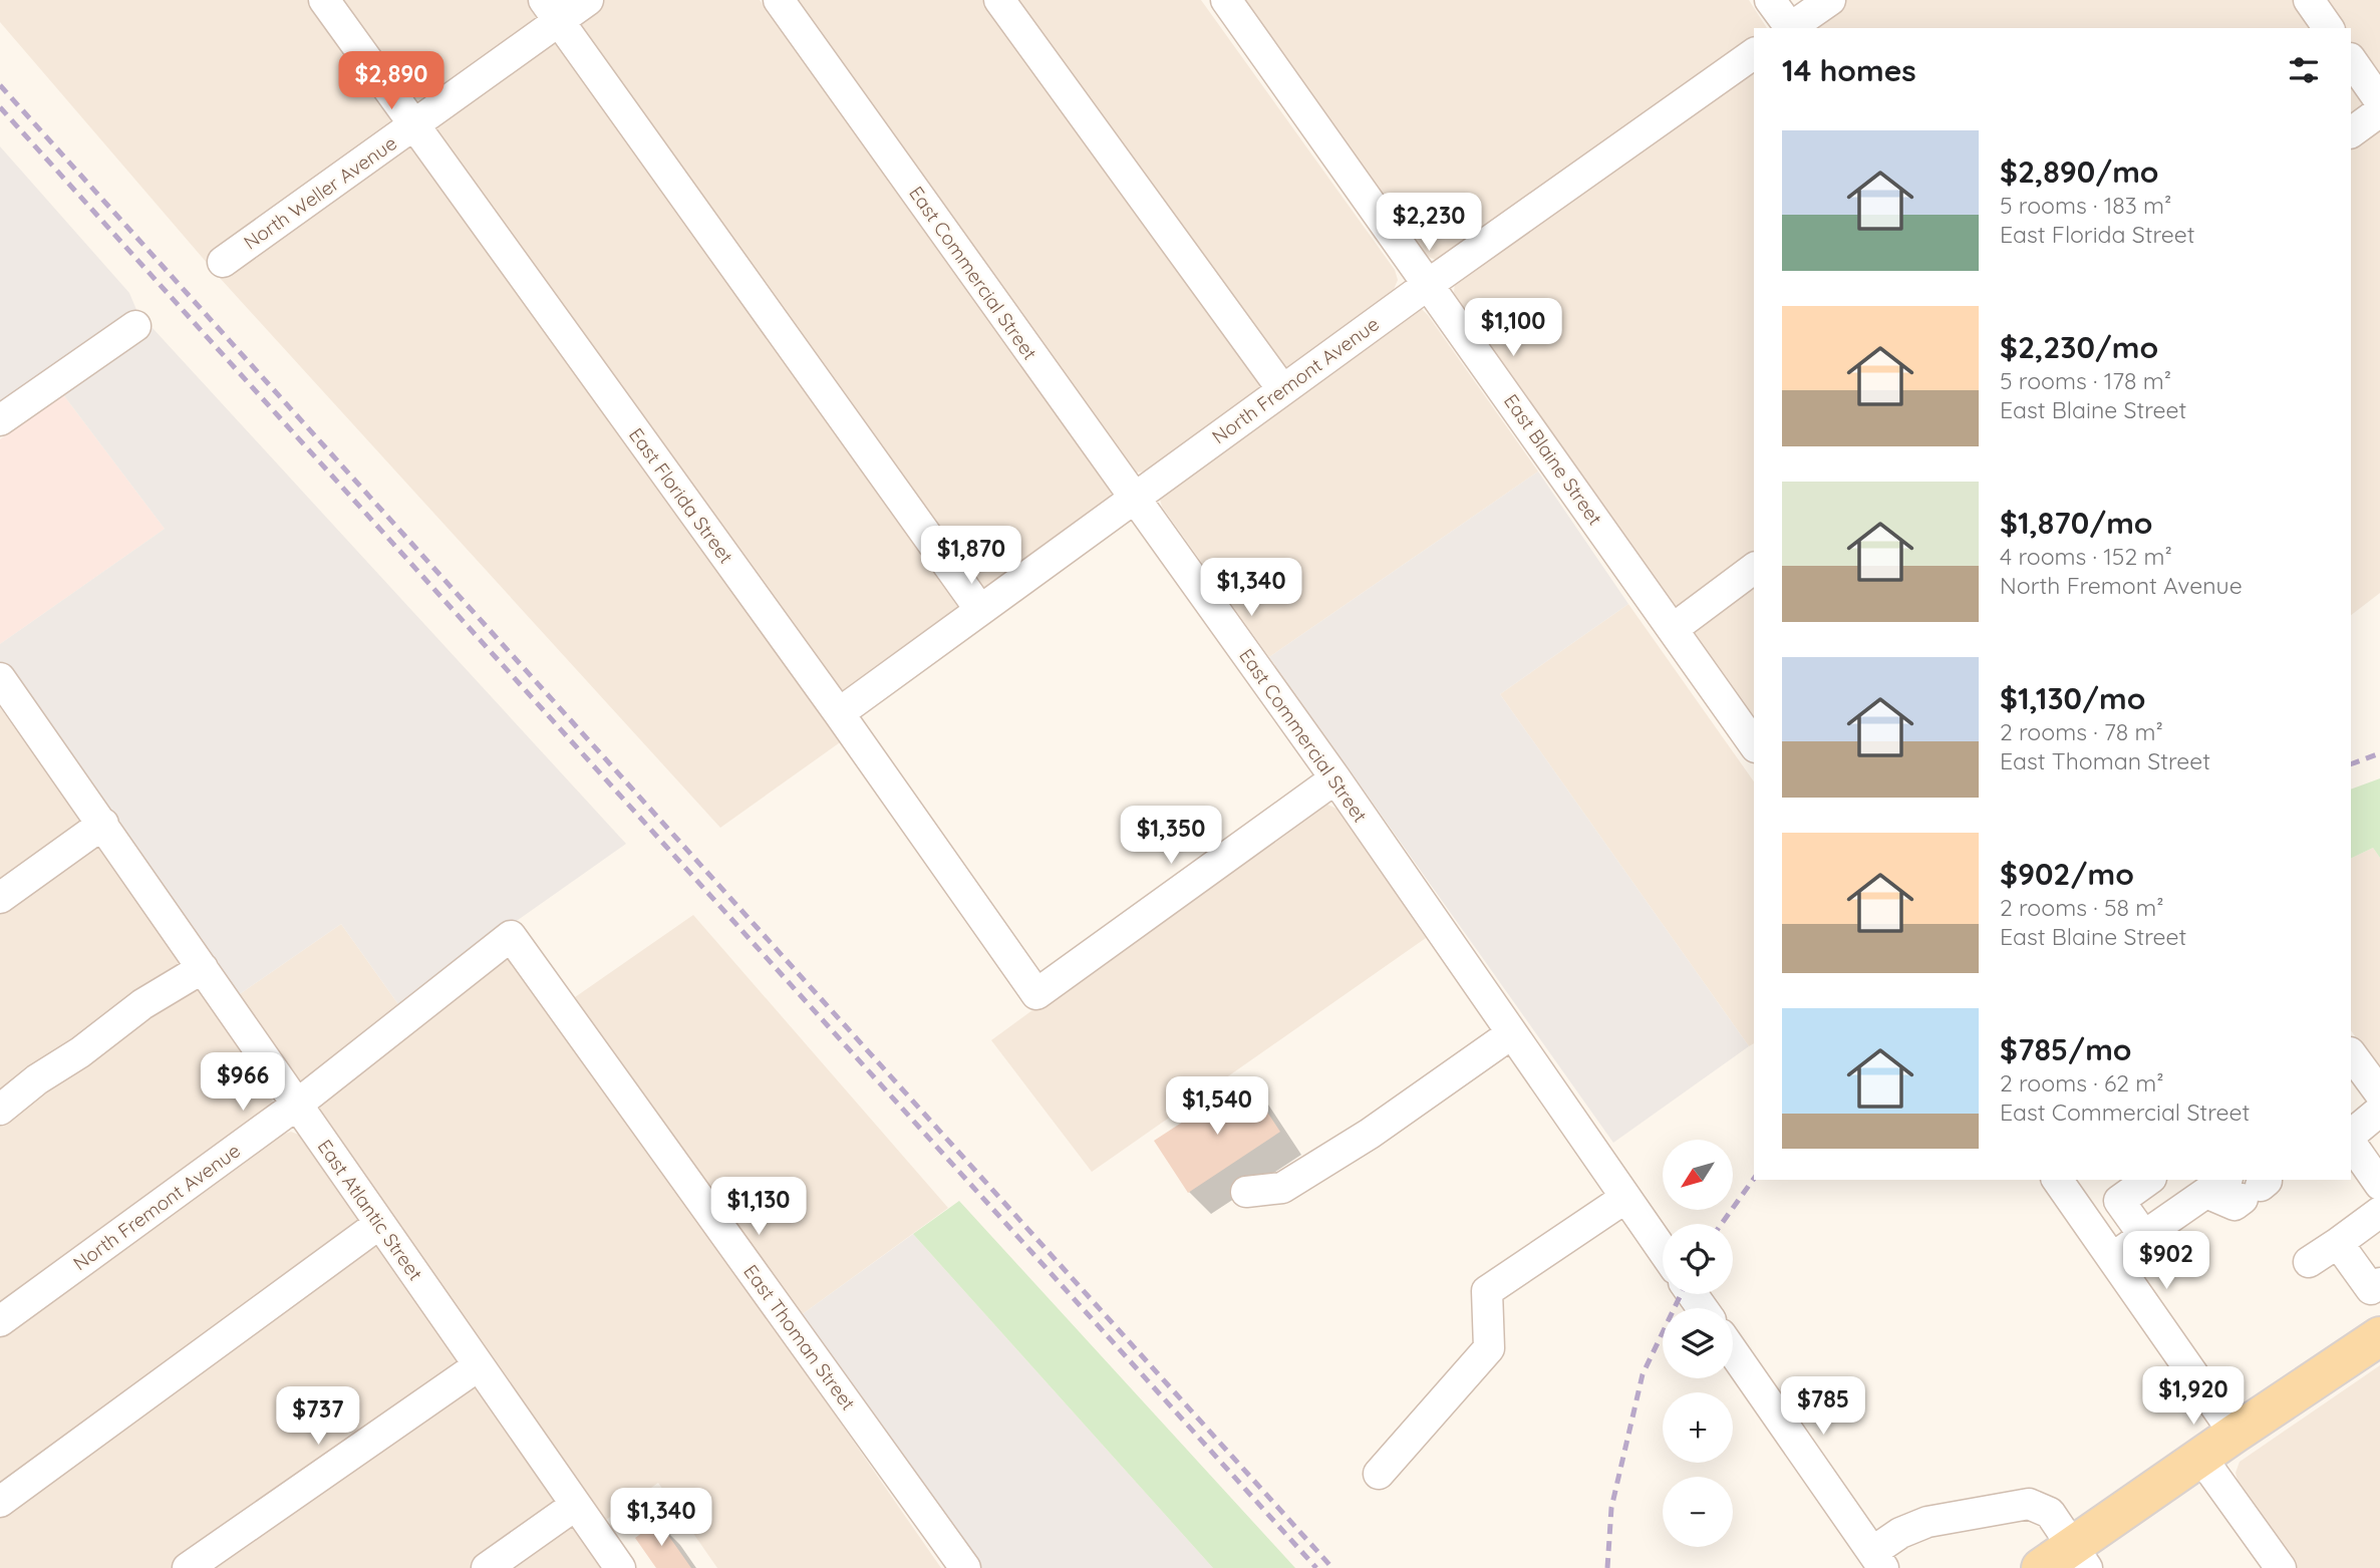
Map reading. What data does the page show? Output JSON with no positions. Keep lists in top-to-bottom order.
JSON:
{
  "streets": {
    "street": [
      "North Weller Avenue",
      "East Commercial Street",
      "North Fremont Avenue",
      "East Blaine Street",
      "East Florida Street",
      "East Atlantic Street",
      "East Thoman Street"
    ]
  },
  "crossings": [
    ["North Weller Avenue", "East Florida Street"],
    ["East Commercial Street", "North Fremont Avenue"],
    ["East Commercial Street", "East Florida Street"],
    ["North Fremont Avenue", "East Blaine Street"],
    ["North Fremont Avenue", "East Florida Street"],
    ["North Fremont Avenue", "East Atlantic Street"],
    ["North Fremont Avenue", "East Thoman Street"]
  ],
  "north": "bottom left",
  "page": {
    "heading": "14 homes",
    "price": [
      "$2,890",
      "$2,230",
      "$1,100",
      "$1,870",
      "$1,340",
      "$1,350",
      "$966",
      "$1,540",
      "$1,130",
      "$902",
      "$1,920",
      "$785",
      "$737",
      "$1,340"
    ],
    "list": [
      {
        "name": "$2,890/mo",
        "note": "5 rooms · 183 m² · East Florida Street"
      },
      {
        "name": "$2,230/mo",
        "note": "5 rooms · 178 m² · East Blaine Street"
      },
      {
        "name": "$1,870/mo",
        "note": "4 rooms · 152 m² · North Fremont Avenue"
      },
      {
        "name": "$1,130/mo",
        "note": "2 rooms · 78 m² · East Thoman Street"
      },
      {
        "name": "$902/mo",
        "note": "2 rooms · 58 m² · East Blaine Street"
      },
      {
        "name": "$785/mo",
        "note": "2 rooms · 62 m² · East Commercial Street"
      }
    ],
    "map_buttons": ["+", "−"]
  }
}
